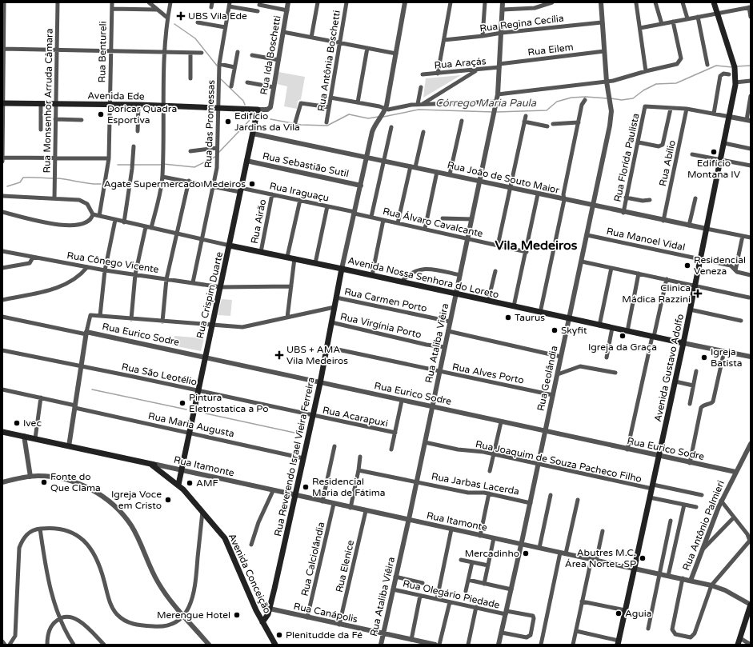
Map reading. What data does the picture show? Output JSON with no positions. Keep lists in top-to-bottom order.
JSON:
{
  "streets": {
    "main road": [
      "Avenida Ede",
      "Avenida Nossa Senhora do Loreto",
      "Rua Crispim Duarte",
      "Avenida Gustavo Adolfo",
      "Rua Reverendo Israel Vieira Ferreira",
      "Avenida Conceição"
    ],
    "street": [
      "Rua Regina Cecília",
      "Rua Eilem",
      "Rua Bentureli",
      "Rua Ida Boschetti",
      "Rua Antônia Boschetti",
      "Rua Araçás",
      "Rua Monsenhor Arruda Câmara",
      "Rua das Promessas",
      "Rua Florída Paulista",
      "Rua Abílio",
      "Rua Sebastião Sutil",
      "Rua João de Souto Maior",
      "Rua Iraguaçu",
      "Rua Airão",
      "Rua Álvaro Cavalcante",
      "Rua Manoel Vidal",
      "Rua Cônego Vicente",
      "Rua Carmen Porto",
      "Rua Virgínia Porto",
      "Rua Eurico Sodre",
      "Rua Ataliba Viêira",
      "Rua Alves Porto",
      "Rua São Leotélio",
      "Rua Geolândia",
      "Rua Acarapuxi",
      "Rua Maria Augusta",
      "Rua Joaquim de Souza Pacheco Filho",
      "Rua Itamonte",
      "Rua Jarbas Lacerda",
      "Rua Antônio Palmieri",
      "Rua Calciolândia",
      "Rua Elenice",
      "Rua Olegário Piedade",
      "Rua Canápolis"
    ]
  },
  "crossings": [
    ["Rua Regina Cecília", "Rua Ataliba Viêira"],
    ["Rua Regina Cecília", "Rua Geolândia"],
    ["Rua Eilem", "Rua Araçás"],
    ["Rua Eilem", "Rua Ataliba Viêira"],
    ["Rua Eilem", "Rua Geolândia"],
    ["Rua Bentureli", "Avenida Ede"],
    ["Rua Bentureli", "Avenida Nossa Senhora do Loreto"],
    ["Rua Ida Boschetti", "Avenida Ede"],
    ["Rua Araçás", "Rua Ataliba Viêira"],
    ["Avenida Ede", "Rua Monsenhor Arruda Câmara"],
    ["Avenida Ede", "Rua das Promessas"],
    ["Avenida Ede", "Rua Crispim Duarte"],
    ["Rua das Promessas", "Rua Iraguaçu"],
    ["Rua das Promessas", "Rua Cônego Vicente"],
    ["Rua das Promessas", "Avenida Nossa Senhora do Loreto"],
    ["Rua Florída Paulista", "Rua João de Souto Maior"],
    ["Rua Abílio", "Rua João de Souto Maior"],
    ["Rua Sebastião Sutil", "Rua Crispim Duarte"],
    ["Rua Sebastião Sutil", "Rua Reverendo Israel Vieira Ferreira"],
    ["Rua João de Souto Maior", "Rua Crispim Duarte"],
    ["Rua João de Souto Maior", "Rua Ataliba Viêira"],
    ["Rua João de Souto Maior", "Avenida Gustavo Adolfo"],
    ["Rua João de Souto Maior", "Rua Geolândia"],
    ["Rua João de Souto Maior", "Rua Reverendo Israel Vieira Ferreira"],
    ["Rua Iraguaçu", "Rua Airão"],
    ["Rua Iraguaçu", "Rua Álvaro Cavalcante"],
    ["Rua Iraguaçu", "Rua Crispim Duarte"],
    ["Rua Iraguaçu", "Rua Reverendo Israel Vieira Ferreira"],
    ["Rua Airão", "Avenida Nossa Senhora do Loreto"],
    ["Rua Álvaro Cavalcante", "Rua Ataliba Viêira"],
    ["Rua Álvaro Cavalcante", "Rua Reverendo Israel Vieira Ferreira"],
    ["Rua Manoel Vidal", "Avenida Gustavo Adolfo"],
    ["Rua Manoel Vidal", "Rua Geolândia"],
    ["Rua Cônego Vicente", "Rua Crispim Duarte"],
    ["Avenida Nossa Senhora do Loreto", "Rua Crispim Duarte"],
    ["Avenida Nossa Senhora do Loreto", "Rua Ataliba Viêira"],
    ["Avenida Nossa Senhora do Loreto", "Avenida Gustavo Adolfo"],
    ["Avenida Nossa Senhora do Loreto", "Rua Geolândia"],
    ["Avenida Nossa Senhora do Loreto", "Rua Reverendo Israel Vieira Ferreira"],
    ["Rua Crispim Duarte", "Rua Eurico Sodre"],
    ["Rua Crispim Duarte", "Rua São Leotélio"],
    ["Rua Crispim Duarte", "Rua Maria Augusta"],
    ["Rua Crispim Duarte", "Rua Itamonte"],
    ["Rua Crispim Duarte", "Avenida Conceição"],
    ["Rua Carmen Porto", "Rua Ataliba Viêira"],
    ["Rua Carmen Porto", "Rua Reverendo Israel Vieira Ferreira"],
    ["Rua Virgínia Porto", "Rua Ataliba Viêira"],
    ["Rua Virgínia Porto", "Rua Reverendo Israel Vieira Ferreira"],
    ["Rua Eurico Sodre", "Rua Ataliba Viêira"],
    ["Rua Eurico Sodre", "Avenida Gustavo Adolfo"],
    ["Rua Eurico Sodre", "Rua Geolândia"],
    ["Rua Eurico Sodre", "Rua Reverendo Israel Vieira Ferreira"],
    ["Rua Eurico Sodre", "Rua Antônio Palmieri"],
    ["Rua Ataliba Viêira", "Rua Alves Porto"],
    ["Rua Ataliba Viêira", "Rua Joaquim de Souza Pacheco Filho"],
    ["Rua Ataliba Viêira", "Rua Itamonte"],
    ["Rua Ataliba Viêira", "Rua Jarbas Lacerda"],
    ["Rua Ataliba Viêira", "Rua Olegário Piedade"],
    ["Rua Ataliba Viêira", "Rua Canápolis"],
    ["Avenida Gustavo Adolfo", "Rua Joaquim de Souza Pacheco Filho"],
    ["Avenida Gustavo Adolfo", "Rua Itamonte"],
    ["Rua Alves Porto", "Rua Geolândia"],
    ["Rua Alves Porto", "Rua Reverendo Israel Vieira Ferreira"],
    ["Rua São Leotélio", "Rua Acarapuxi"],
    ["Rua São Leotélio", "Rua Reverendo Israel Vieira Ferreira"],
    ["Rua Geolândia", "Rua Joaquim de Souza Pacheco Filho"],
    ["Rua Geolândia", "Rua Itamonte"],
    ["Rua Geolândia", "Rua Jarbas Lacerda"],
    ["Rua Geolândia", "Rua Olegário Piedade"],
    ["Rua Acarapuxi", "Rua Reverendo Israel Vieira Ferreira"],
    ["Rua Maria Augusta", "Rua Reverendo Israel Vieira Ferreira"],
    ["Rua Reverendo Israel Vieira Ferreira", "Rua Itamonte"],
    ["Rua Reverendo Israel Vieira Ferreira", "Avenida Conceição"],
    ["Rua Reverendo Israel Vieira Ferreira", "Rua Canápolis"],
    ["Rua Itamonte", "Rua Antônio Palmieri"],
    ["Rua Itamonte", "Rua Calciolândia"],
    ["Rua Itamonte", "Rua Elenice"],
    ["Rua Itamonte", "Avenida Conceição"],
    ["Rua Calciolândia", "Rua Canápolis"],
    ["Rua Elenice", "Rua Canápolis"]
  ],
  "districts": ["Vila Medeiros"],
  "water": ["Córrego Maria Paula"],
  "places": {
    "health": ["UBS Vila Ede", "Clinica Mádica Razzini", "UBS + AMA Vila Medeiros"],
    "other": [
      "Doricar Quadra Esportiva",
      "Edifício Jardins da Vila",
      "Edifício Montana IV",
      "Agate Supermercado Medeiros",
      "Residencial Veneza",
      "Taurus",
      "Skyfit",
      "Igreja da Graça",
      "Igreja Batista",
      "Pintura Eletrostatica a Po",
      "Ivec",
      "Fonte do Que Clama",
      "AMF",
      "Residencial Maria de Fátima",
      "Igreja Voce em Cristo",
      "Mercadinho",
      "Abutres M.C. Área Norte - SP",
      "Aguia",
      "Merengue Hotel",
      "Plenitudde da Fé"
    ]
  }
}
